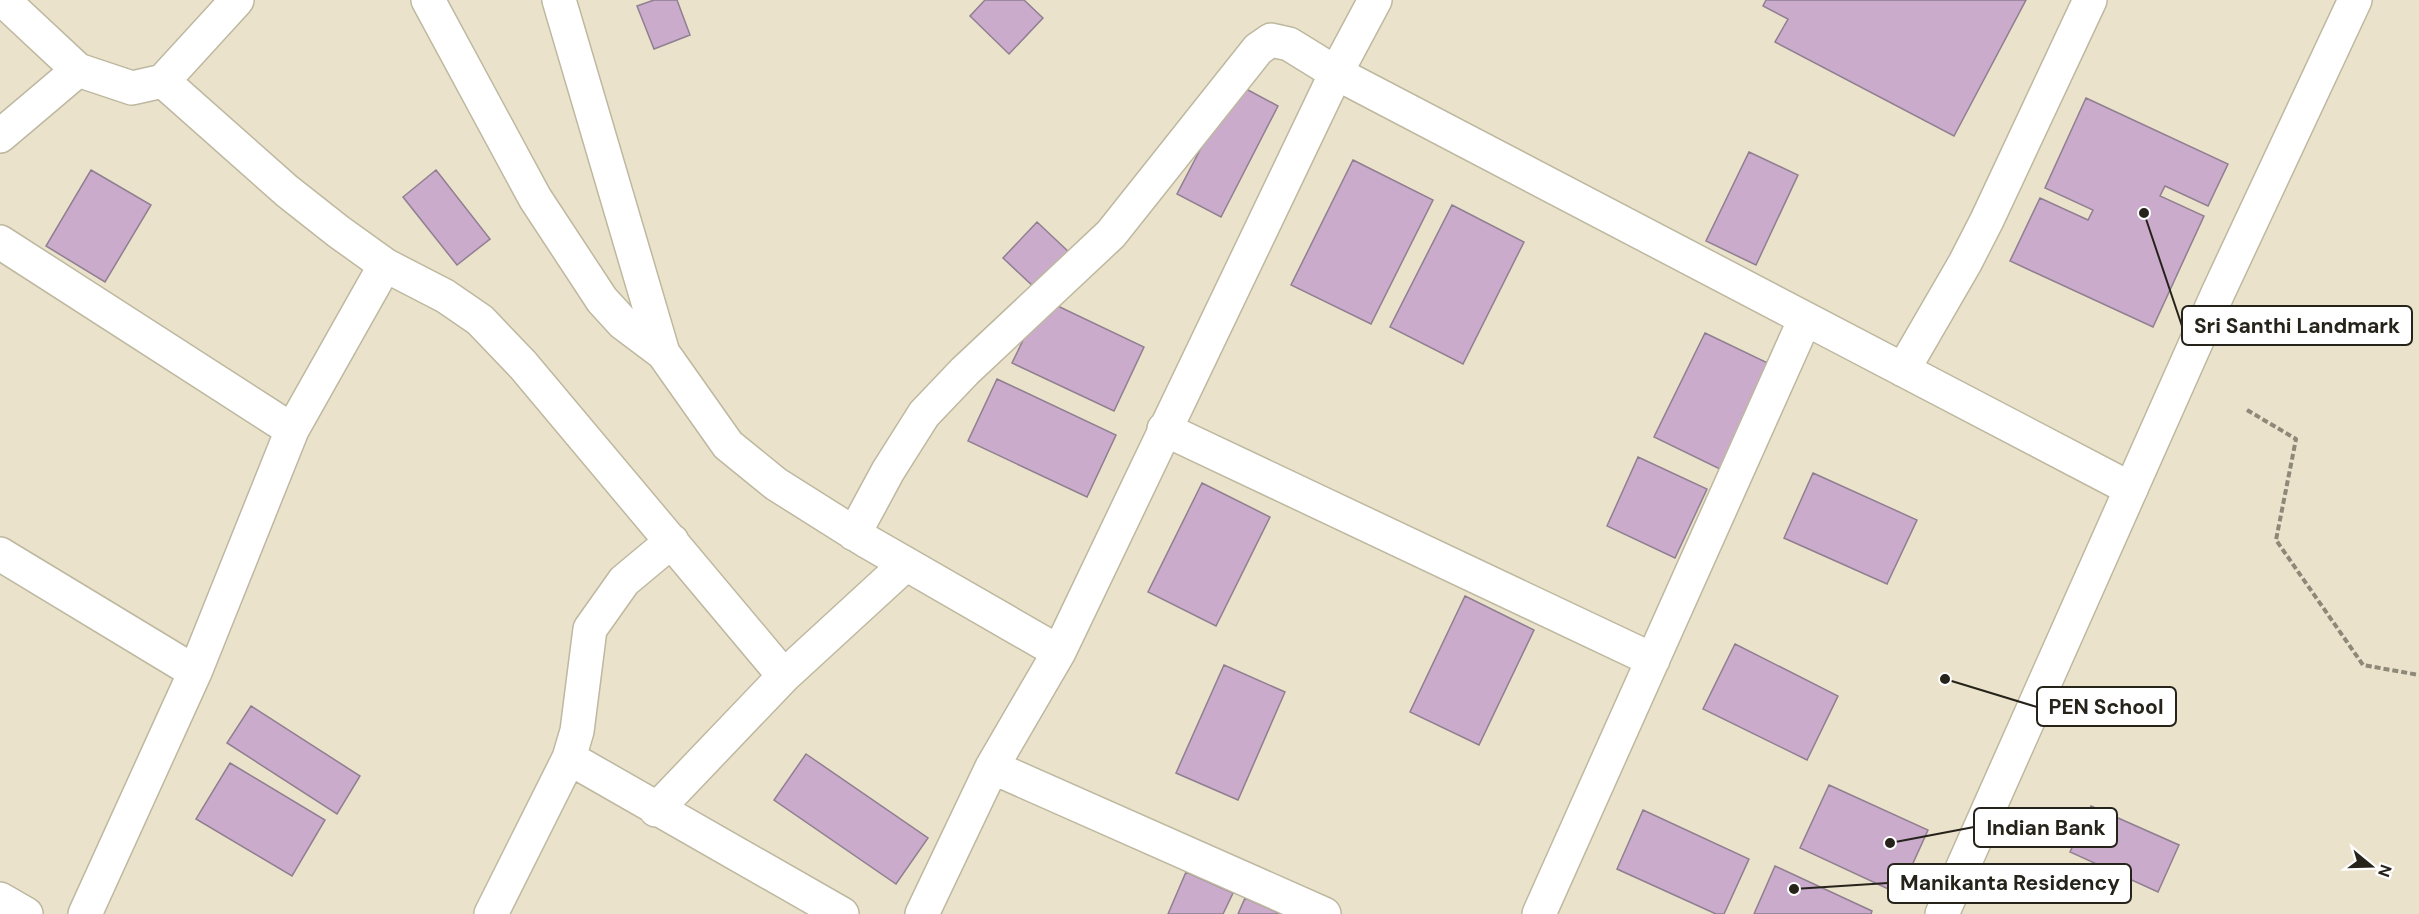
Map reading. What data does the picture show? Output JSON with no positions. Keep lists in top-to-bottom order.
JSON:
{
  "places": [
    "Sri Santhi Landmark",
    "PEN School",
    "Indian Bank",
    "Manikanta Residency"
  ],
  "north": "right"
}
